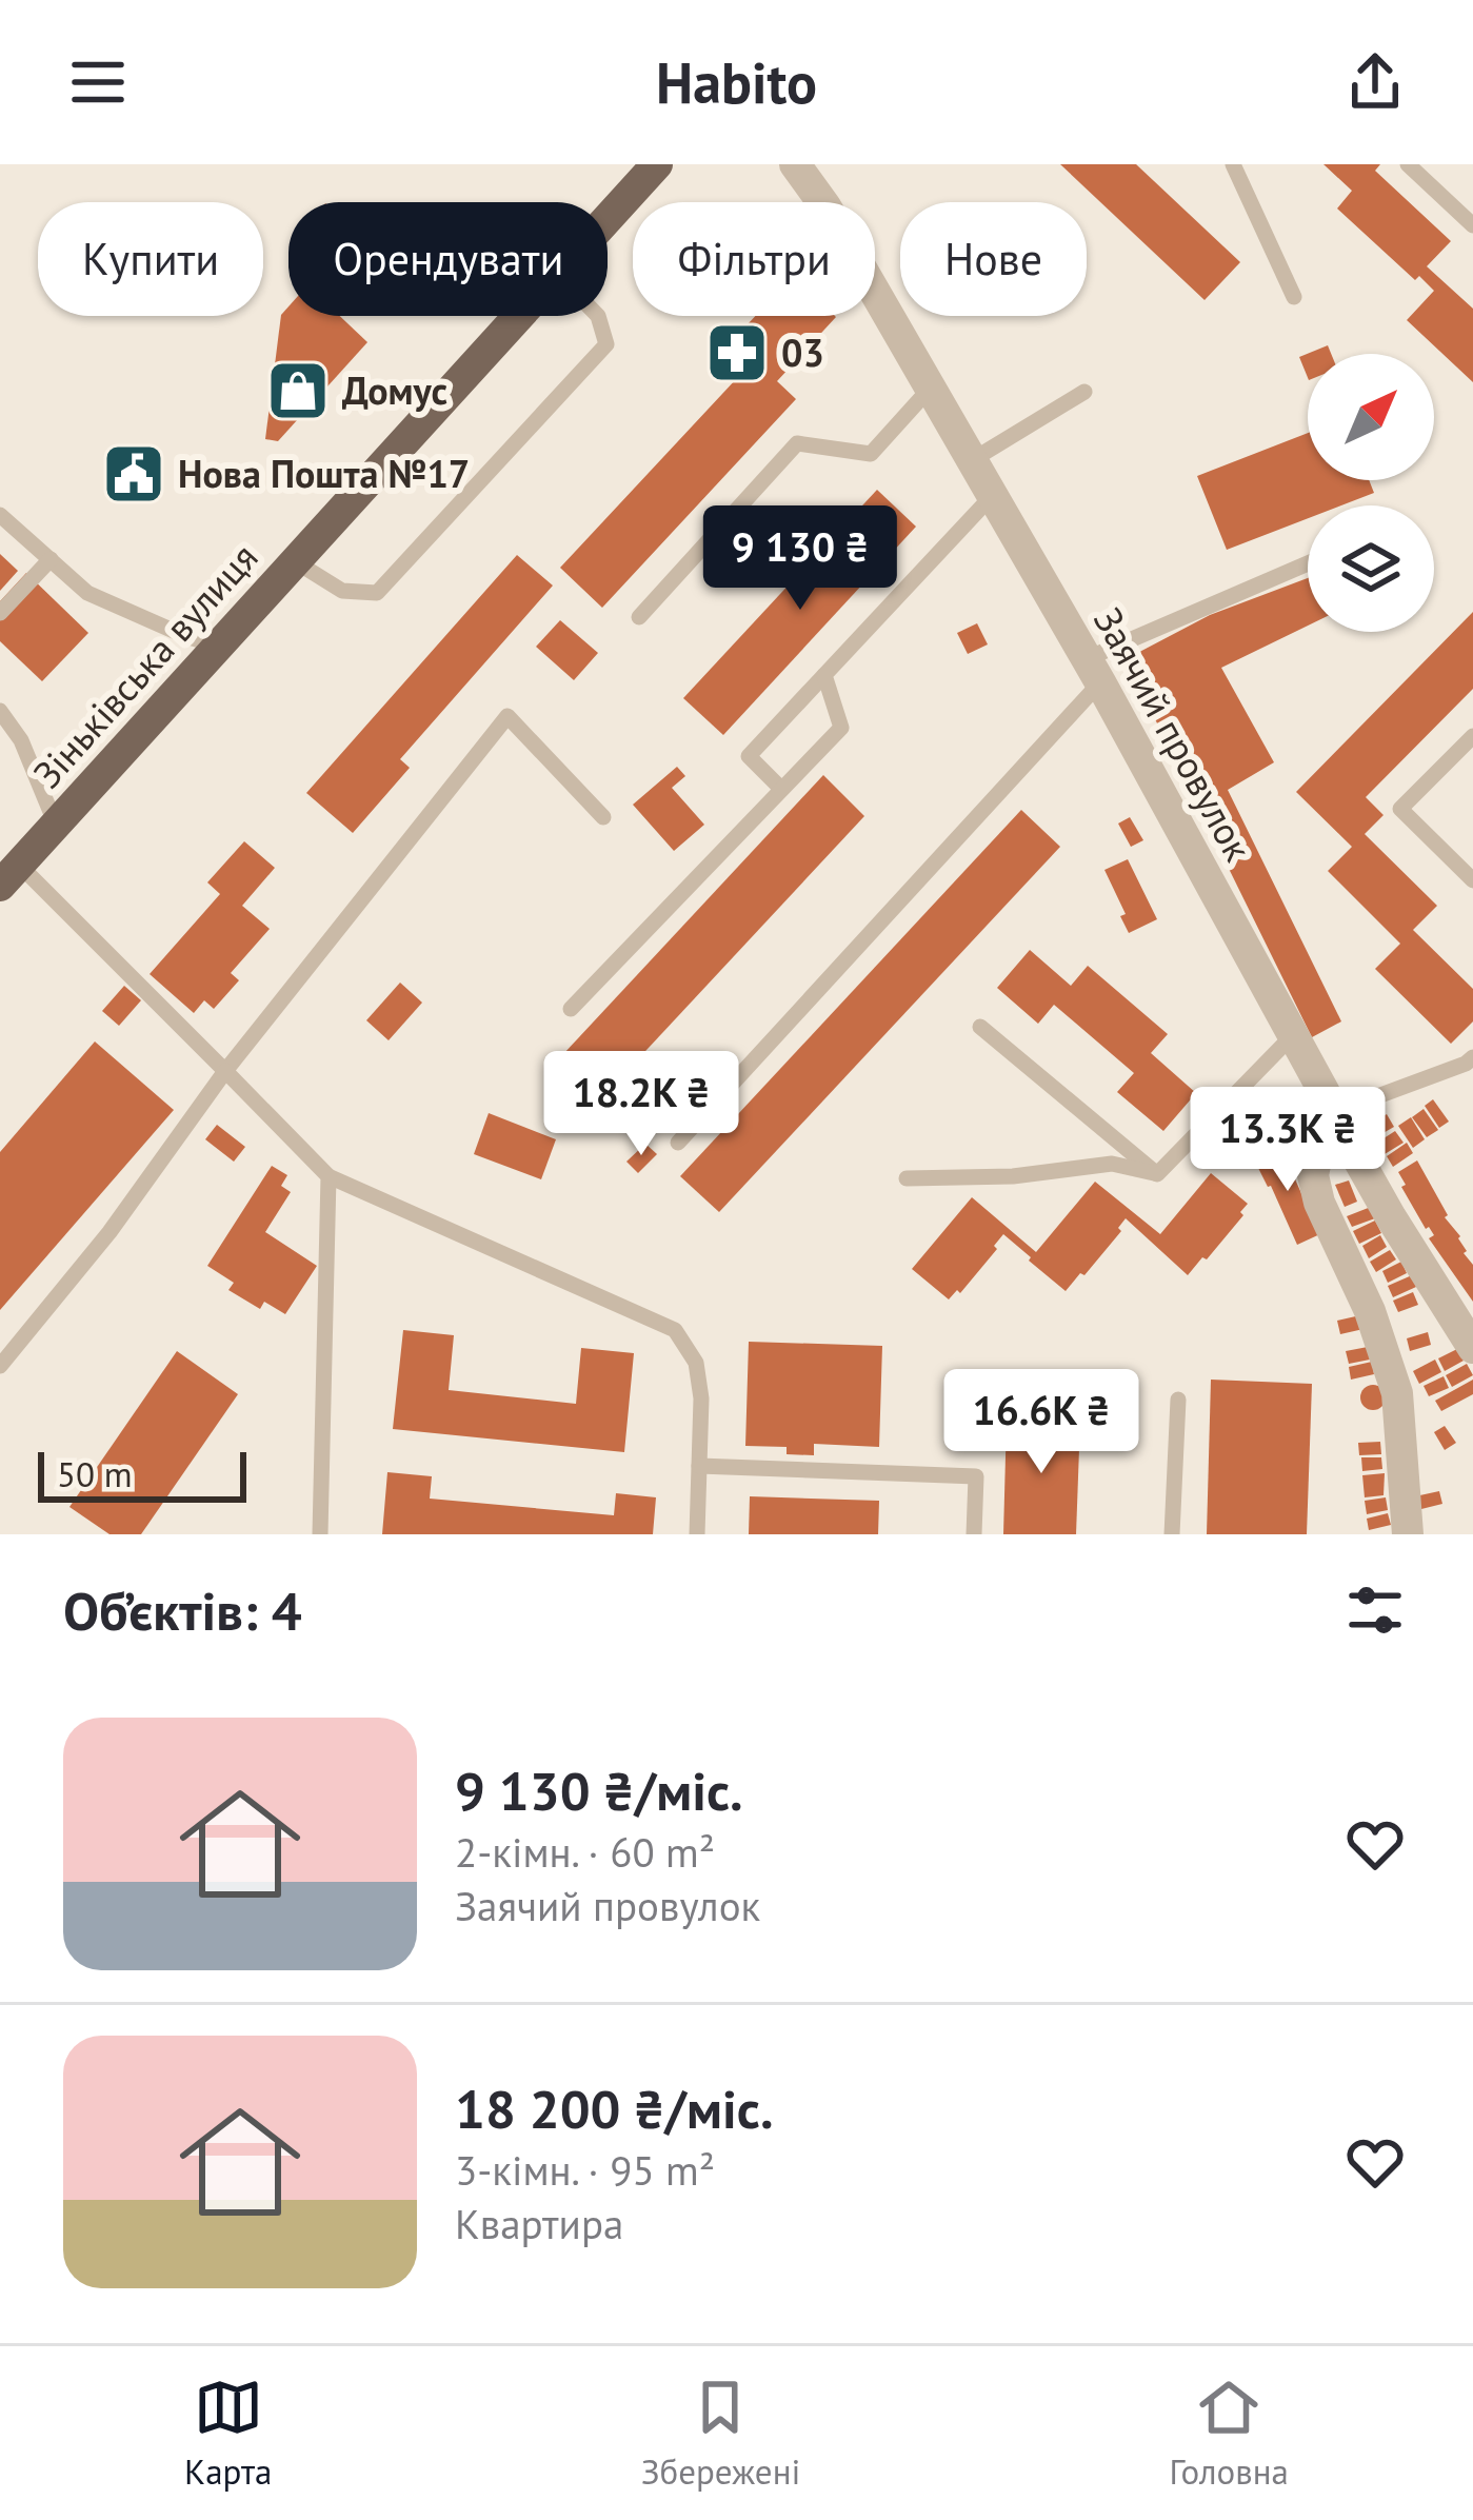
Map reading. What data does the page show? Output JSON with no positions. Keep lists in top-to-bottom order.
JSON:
{
  "streets": {
    "main road": ["Зіньківська вулиця"],
    "street": ["Заячий провулок"]
  },
  "places": {
    "pharmacy": ["03"],
    "shop": ["Домус"],
    "public building": ["Нова Пошта №17"]
  },
  "scale_bar": "50 m",
  "north": "top right",
  "page": {
    "header": "Habito",
    "chip": [
      "Купити",
      "Орендувати",
      "Фільтри",
      "Нове"
    ],
    "price": [
      "9 130 ₴",
      "18.2K ₴",
      "13.3K ₴",
      "16.6K ₴"
    ],
    "scale": "50 m",
    "heading": "Об’єктів: 4",
    "list": [
      {
        "name": "9 130 ₴/міс.",
        "note": "2-кімн. · 60 m² · Заячий провулок"
      },
      {
        "name": "18 200 ₴/міс.",
        "note": "3-кімн. · 95 m² · Квартира"
      }
    ],
    "tabs": ["Карта", "Збережені", "Головна"]
  }
}
